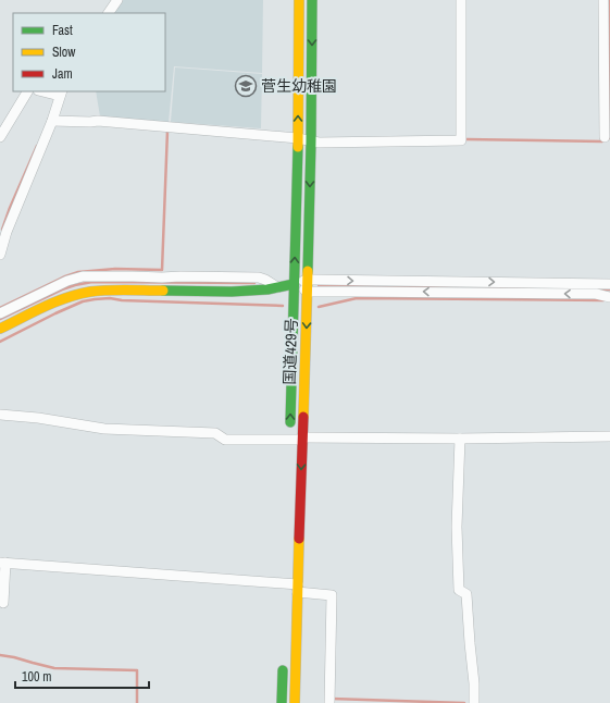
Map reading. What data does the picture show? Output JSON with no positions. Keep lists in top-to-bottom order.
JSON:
{
  "streets": {
    "main road": ["国道429号"]
  },
  "places": {
    "school or university": ["菅生幼稚園"]
  },
  "legend": ["Fast", "Slow", "Jam"],
  "scale_bar": "100 m"
}
